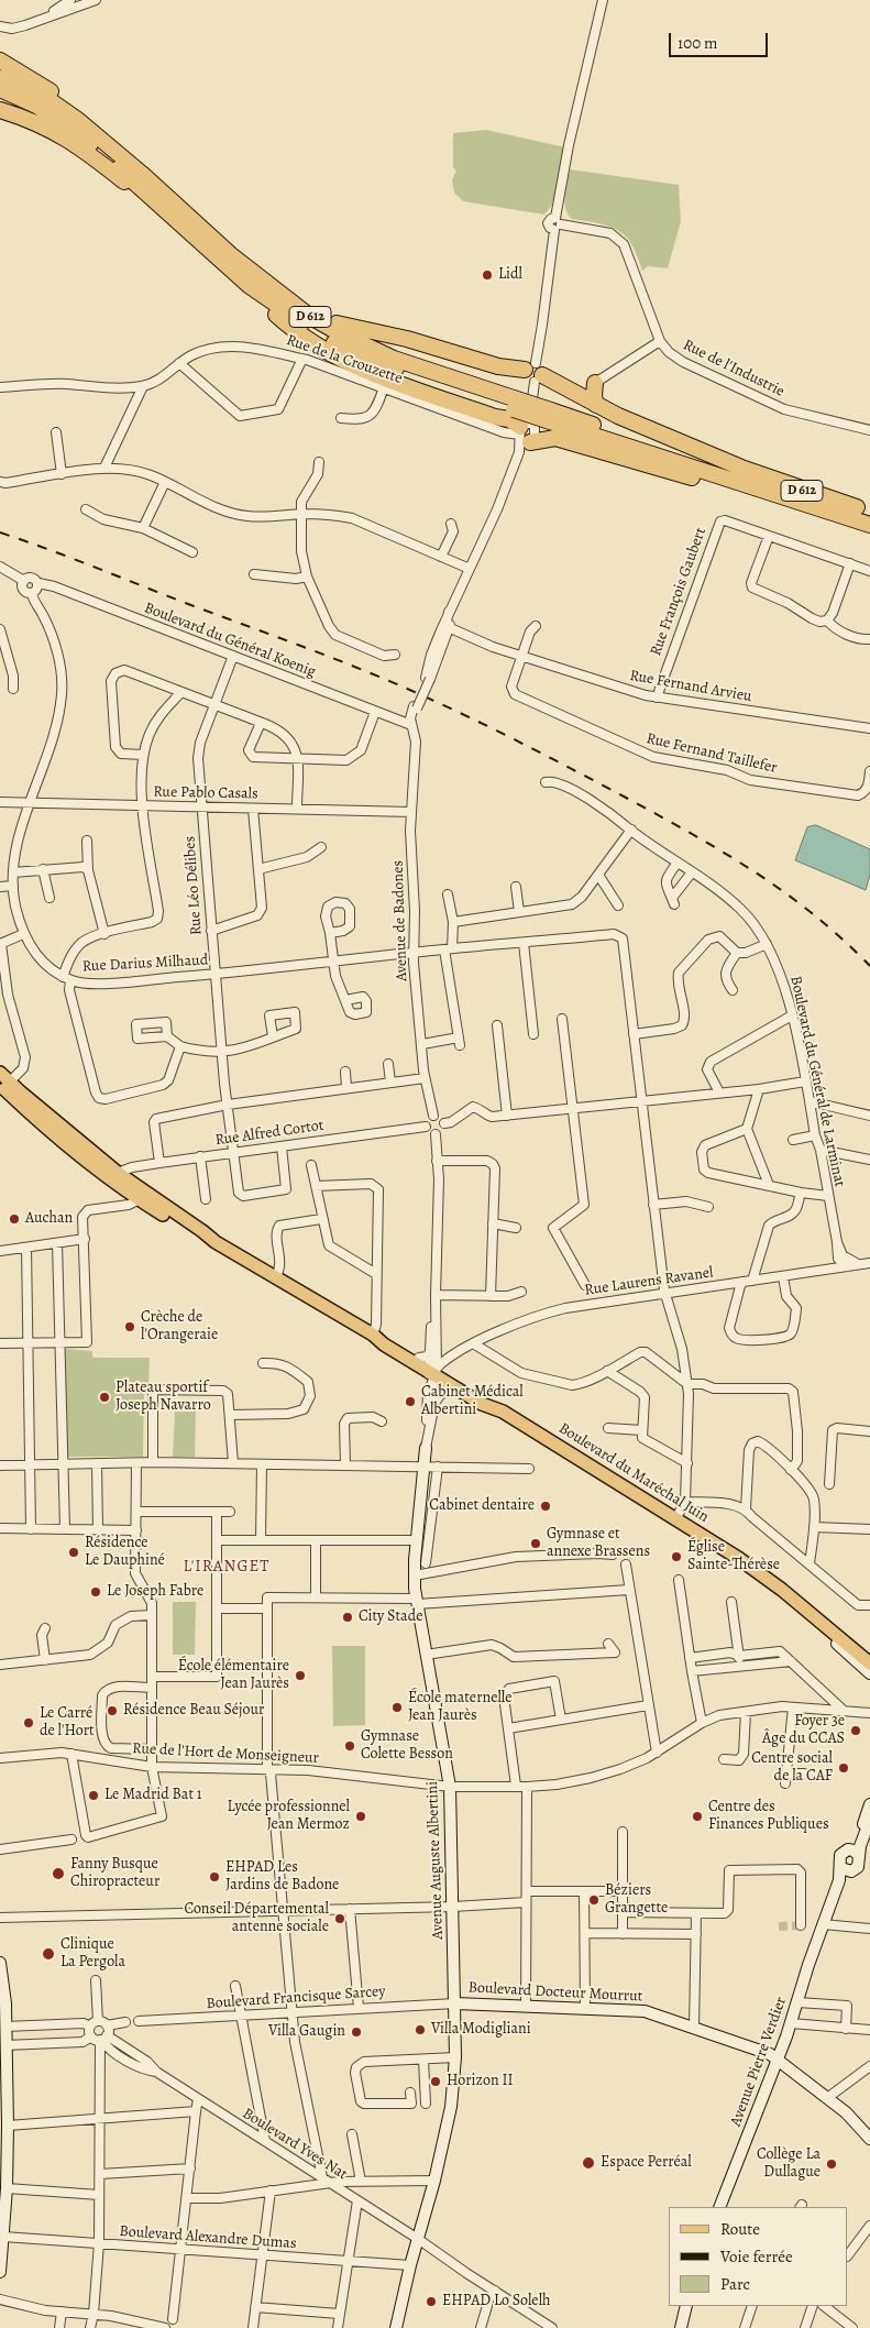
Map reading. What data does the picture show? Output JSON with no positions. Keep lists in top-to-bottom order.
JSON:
{
  "streets": {
    "highway": ["D 612"],
    "main road": ["Boulevard du Maréchal Juin"],
    "street": [
      "Rue de la Crouzette",
      "Rue de l'Industrie",
      "Rue François Gaubert",
      "Boulevard du Général Koenig",
      "Rue Fernand Arvieu",
      "Rue Fernand Taillefer",
      "Rue Pablo Casals",
      "Rue Léo Délibes",
      "Avenue de Badones",
      "Rue Darius Milhaud",
      "Boulevard du Général de Larminat",
      "Rue Alfred Cortot",
      "Rue Laurens Ravanel",
      "Rue de l'Hort de Monseigneur",
      "Avenue Auguste Albertini",
      "Boulevard Docteur Mourrut",
      "Boulevard Francisque Sarcey",
      "Avenue Pierre Verdier",
      "Boulevard Yves Nat",
      "Boulevard Alexandre Dumas"
    ]
  },
  "crossings": [
    ["D 612", "Rue de la Crouzette"],
    ["Rue François Gaubert", "Rue Fernand Arvieu"],
    ["Boulevard du Général Koenig", "Rue Léo Délibes"],
    ["Boulevard du Général Koenig", "Avenue de Badones"],
    ["Boulevard du Général Koenig", "Rue Darius Milhaud"],
    ["Rue Fernand Arvieu", "Rue Fernand Taillefer"],
    ["Rue Pablo Casals", "Rue Léo Délibes"],
    ["Rue Pablo Casals", "Avenue de Badones"],
    ["Rue Pablo Casals", "Rue Darius Milhaud"],
    ["Rue Léo Délibes", "Rue Darius Milhaud"],
    ["Rue Léo Délibes", "Rue Alfred Cortot"],
    ["Avenue de Badones", "Rue Darius Milhaud"],
    ["Avenue de Badones", "Rue Alfred Cortot"],
    ["Boulevard du Général de Larminat", "Rue Laurens Ravanel"],
    ["Rue de l'Hort de Monseigneur", "Avenue Auguste Albertini"],
    ["Avenue Auguste Albertini", "Boulevard Docteur Mourrut"],
    ["Avenue Auguste Albertini", "Boulevard Francisque Sarcey"],
    ["Avenue Auguste Albertini", "Boulevard Yves Nat"],
    ["Avenue Auguste Albertini", "Boulevard Alexandre Dumas"],
    ["Boulevard Docteur Mourrut", "Boulevard Francisque Sarcey"],
    ["Boulevard Docteur Mourrut", "Avenue Pierre Verdier"]
  ],
  "districts": ["L'IRANGET"],
  "places": [
    "Lidl",
    "Auchan",
    "Crèche de l'Orangeraie",
    "Plateau sportif Joseph Navarro",
    "Cabinet Médical Albertini",
    "Cabinet dentaire",
    "Gymnase et annexe Brassens",
    "Résidence Le Dauphiné",
    "Église Sainte-Thérèse",
    "Le Joseph Fabre",
    "City Stade",
    "École élémentaire Jean Jaurès",
    "École maternelle Jean Jaurès",
    "Résidence Beau Séjour",
    "Le Carré de l'Hort",
    "Foyer 3e Âge du CCAS",
    "Gymnase Colette Besson",
    "Centre social de la CAF",
    "Le Madrid Bat 1",
    "Lycée professionnel Jean Mermoz",
    "Centre des Finances Publiques",
    "Fanny Busque Chiropracteur",
    "EHPAD Les Jardins de Badone",
    "Béziers Grangette",
    "Conseil Départemental antenne sociale",
    "Clinique La Pergola",
    "Villa Modigliani",
    "Villa Gaugin",
    "Horizon II",
    "Espace Perréal",
    "Collège La Dullague",
    "EHPAD Lo Solelh"
  ],
  "legend": ["Route", "Voie ferrée", "Parc"],
  "scale_bar": "100 m"
}
